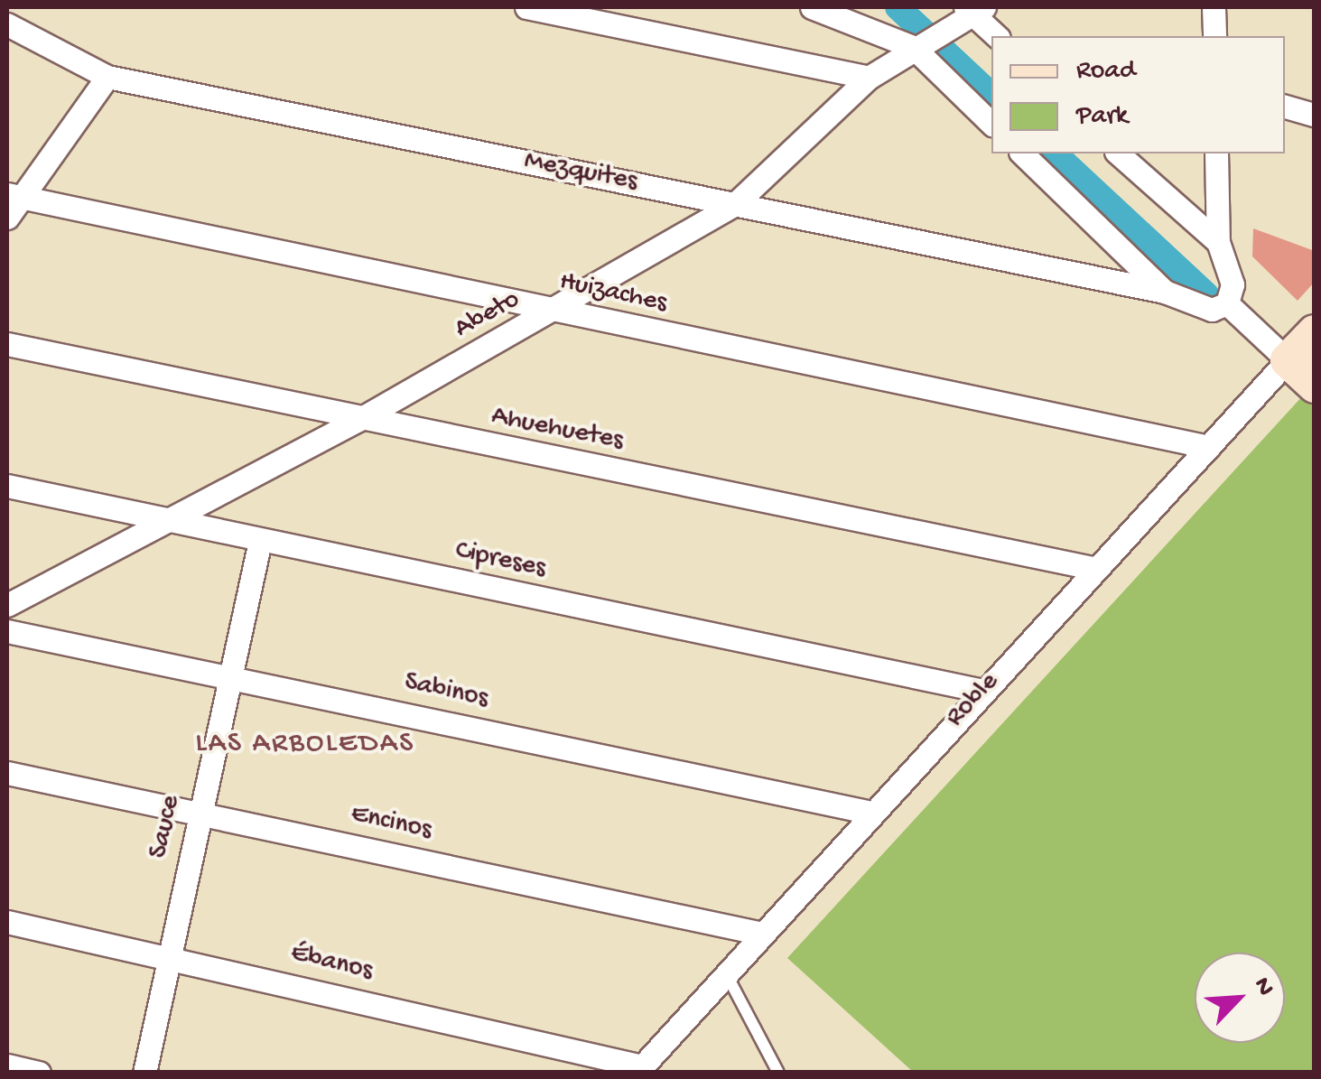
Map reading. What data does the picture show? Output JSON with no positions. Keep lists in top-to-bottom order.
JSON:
{
  "streets": {
    "street": [
      "Mezquites",
      "Huizaches",
      "Abeto",
      "Ahuehuetes",
      "Cipreses",
      "Sabinos",
      "Roble",
      "Encinos",
      "Sauce",
      "Ébanos"
    ]
  },
  "crossings": [
    ["Mezquites", "Abeto"],
    ["Huizaches", "Abeto"],
    ["Huizaches", "Roble"],
    ["Abeto", "Ahuehuetes"],
    ["Abeto", "Cipreses"],
    ["Ahuehuetes", "Roble"],
    ["Cipreses", "Roble"],
    ["Cipreses", "Sauce"],
    ["Sabinos", "Roble"],
    ["Sabinos", "Sauce"],
    ["Roble", "Encinos"],
    ["Roble", "Ébanos"],
    ["Encinos", "Sauce"],
    ["Sauce", "Ébanos"]
  ],
  "districts": ["LAS ARBOLEDAS"],
  "legend": ["Road", "Park"],
  "north": "top right"
}
